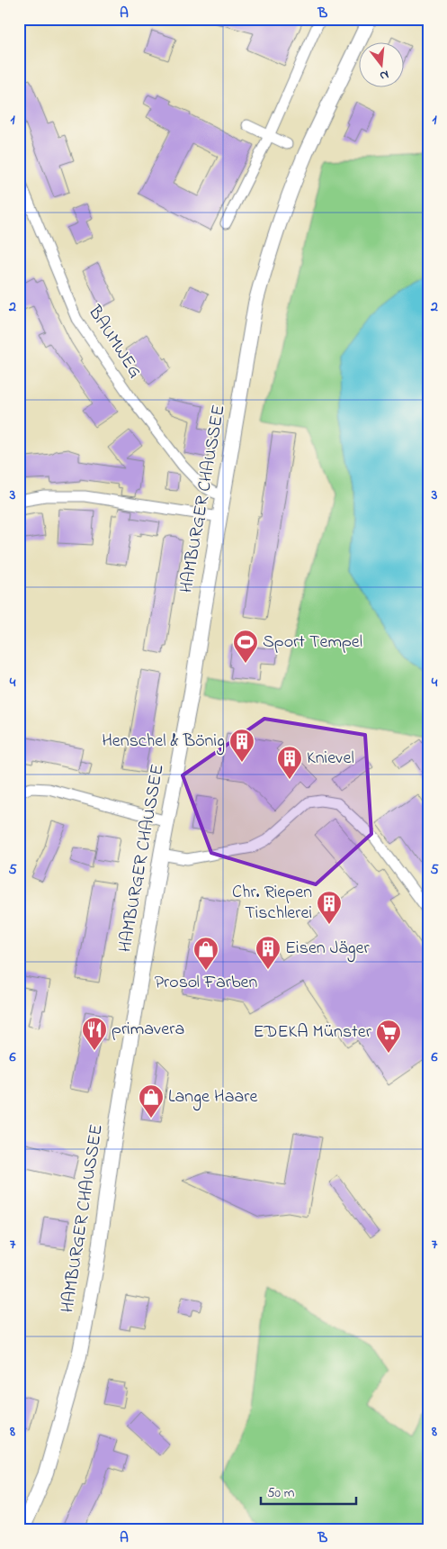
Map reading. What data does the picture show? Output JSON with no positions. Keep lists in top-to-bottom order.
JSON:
{
  "streets": {
    "main road": ["HAMBURGER CHAUSSEE"],
    "street": ["BAUMWEG"]
  },
  "crossings": [
    ["BAUMWEG", "HAMBURGER CHAUSSEE"]
  ],
  "places": {
    "sports": ["Sport Tempel"],
    "building": [
      "Henschel & Bönig",
      "Knievel",
      "Chr. Riepen Tischlerei",
      "Eisen Jäger"
    ],
    "shop": ["Prosol Farben", "Lange Haare"],
    "restaurant": ["primavera"],
    "supermarket": ["EDEKA Münster"]
  },
  "scale_bar": "50 m",
  "north": "bottom",
  "grid": {
    "columns": ["A", "B"],
    "rows": [
      "1",
      "2",
      "3",
      "4",
      "5",
      "6",
      "7",
      "8"
    ]
  }
}
